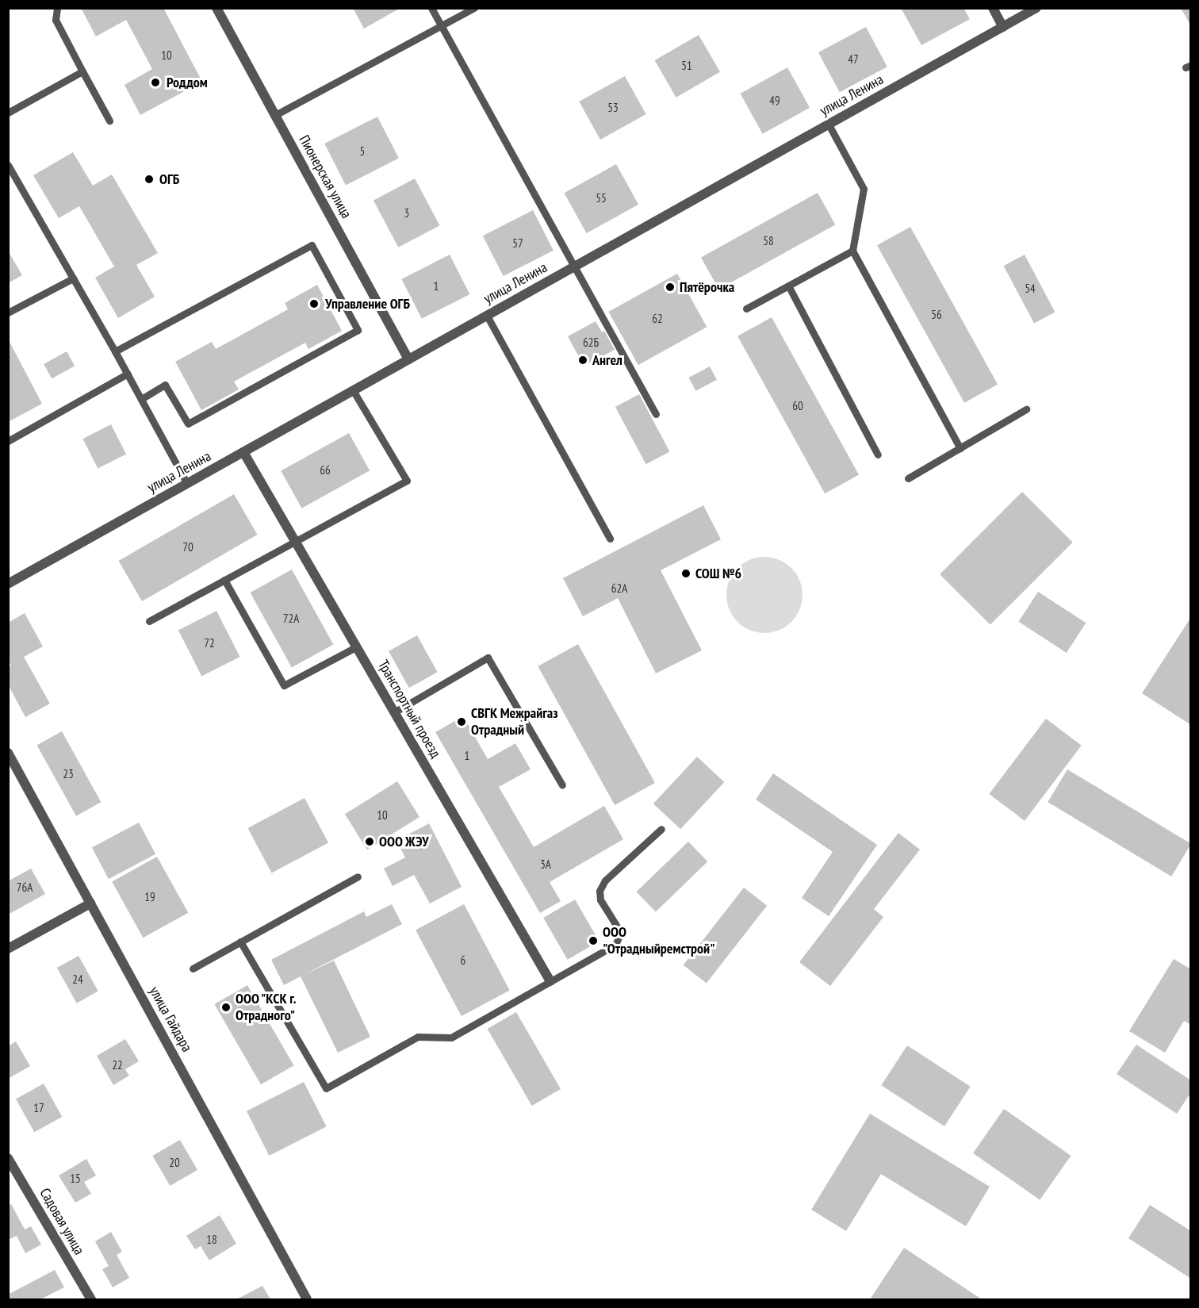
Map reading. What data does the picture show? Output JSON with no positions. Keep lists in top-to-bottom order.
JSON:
{
  "streets": {
    "street": [
      "улица Ленина",
      "Пионерская улица",
      "Транспортный проезд",
      "улица Гайдара",
      "Садовая улица"
    ]
  },
  "crossings": [
    ["улица Ленина", "Пионерская улица"],
    ["улица Ленина", "Транспортный проезд"]
  ],
  "places": [
    "Роддом",
    "ОГБ",
    "Пятёрочка",
    "Управление ОГБ",
    "Ангел",
    "СОШ №6",
    "СВГК Межрайгаз Отрадный",
    "ООО ЖЭУ",
    "ООО \"Отрадныйремстрой\"",
    "ООО \"КСК г. Отрадного\""
  ],
  "house_numbers": [
    "10",
    "47",
    "51",
    "49",
    "53",
    "5",
    "55",
    "3",
    "58",
    "57",
    "1",
    "54",
    "56",
    "62",
    "62Б",
    "60",
    "66",
    "70",
    "62А",
    "72А",
    "72",
    "1",
    "23",
    "10",
    "3А",
    "76А",
    "19",
    "6",
    "24",
    "22",
    "17",
    "20",
    "15",
    "18"
  ]
}
